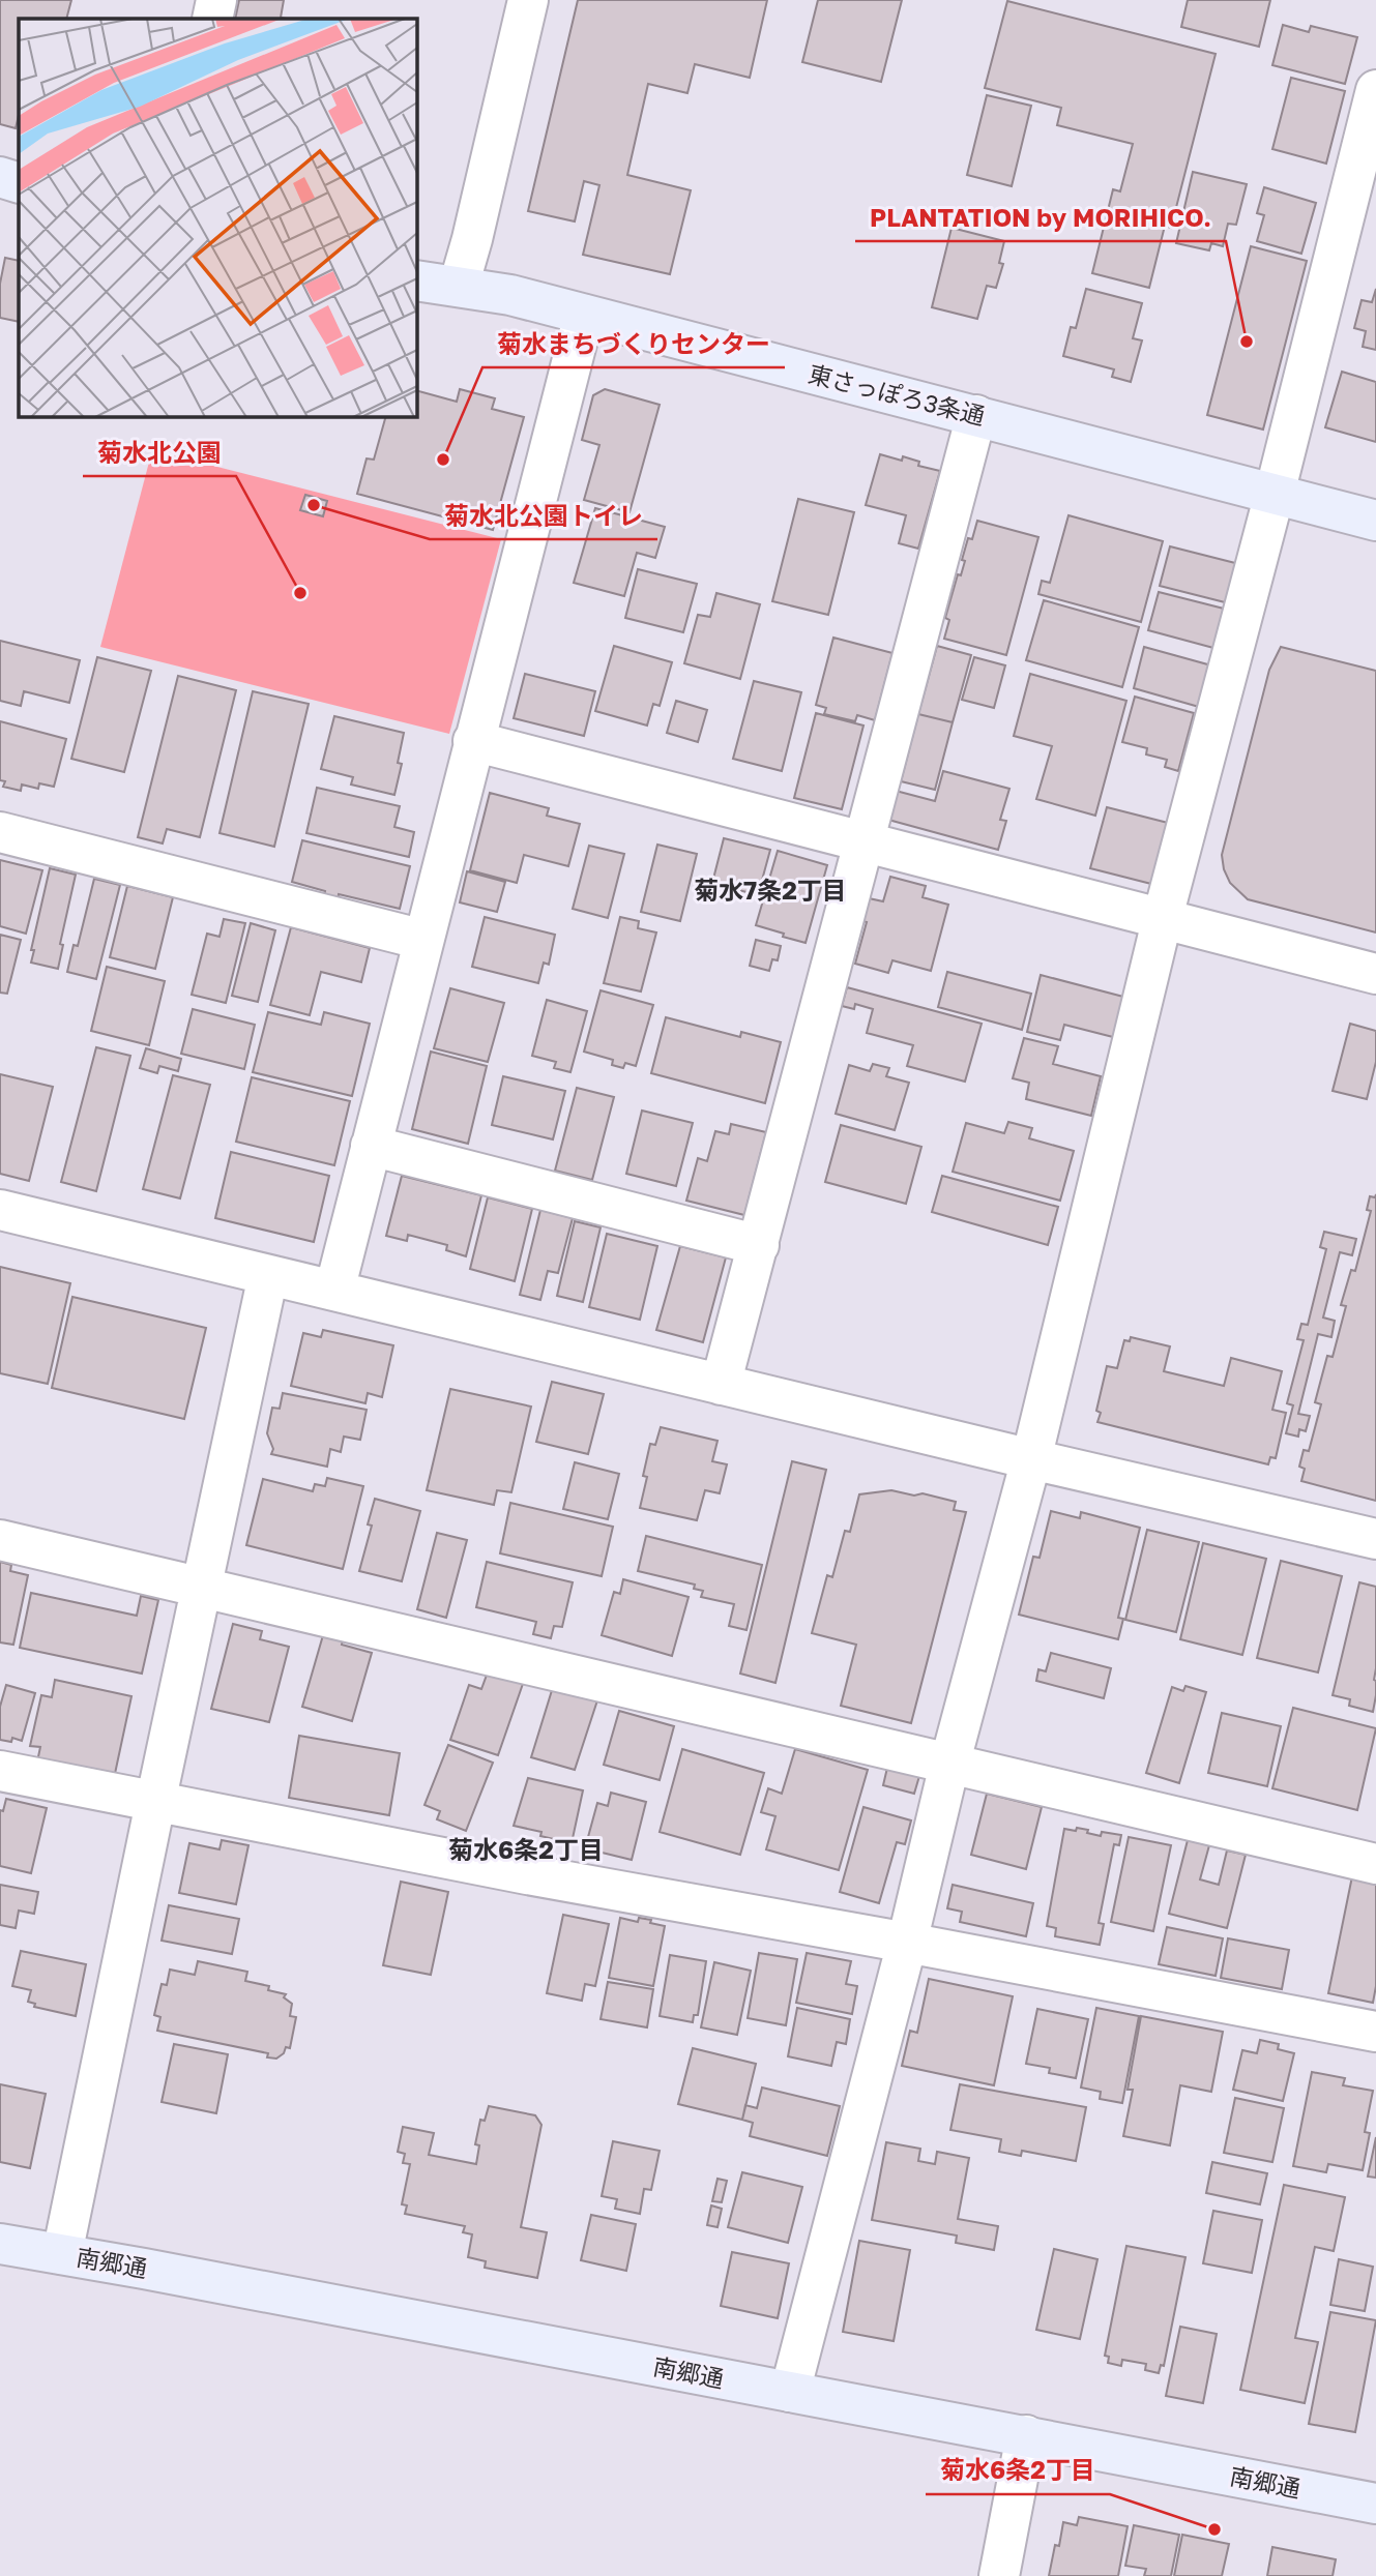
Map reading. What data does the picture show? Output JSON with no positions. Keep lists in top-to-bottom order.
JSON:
{
  "streets": {
    "street": ["東さっぽろ3条通", "南郷通"]
  },
  "districts": ["菊水7条2丁目", "菊水6条2丁目"],
  "places": [
    "PLANTATION by MORIHICO.",
    "菊水まちづくりセンター",
    "菊水北公園トイレ",
    "菊水北公園",
    "菊水6条2丁目"
  ]
}
